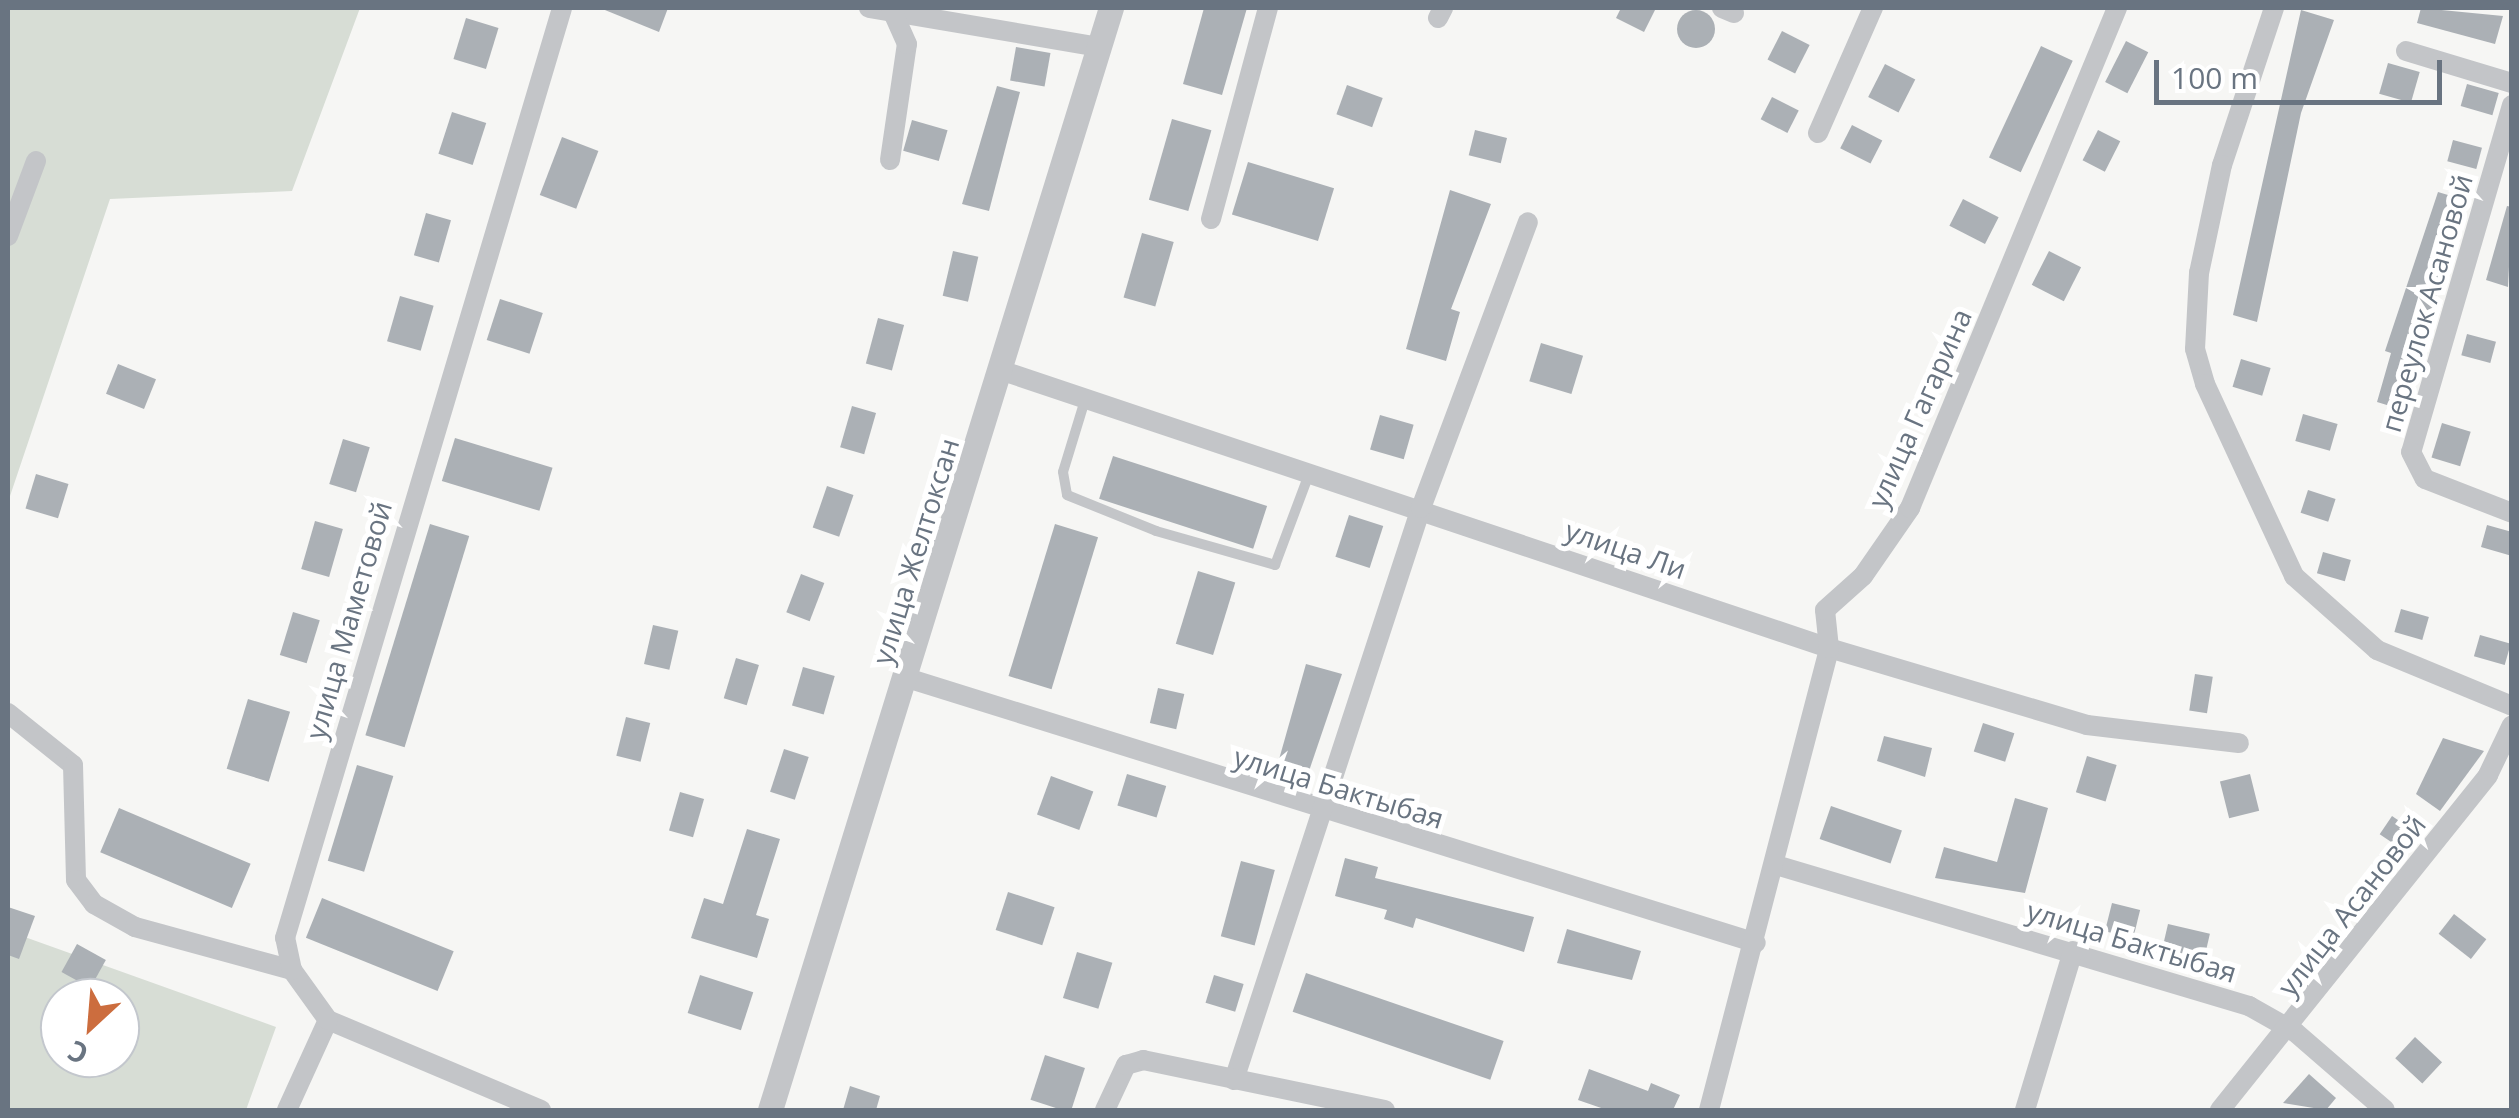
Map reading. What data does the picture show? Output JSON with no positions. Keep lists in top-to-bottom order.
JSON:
{
  "streets": {
    "street": [
      "переулок Асановой",
      "улица Гагарина",
      "улица Ли",
      "улица Желтоксан",
      "улица Маметовой",
      "улица Бактыбая",
      "улица Асановой"
    ]
  },
  "crossings": [
    ["улица Гагарина", "улица Ли"],
    ["улица Гагарина", "улица Бактыбая"],
    ["улица Ли", "улица Желтоксан"],
    ["улица Желтоксан", "улица Бактыбая"],
    ["улица Бактыбая", "улица Асановой"]
  ],
  "scale_bar": "100 m",
  "north": "bottom left"
}
